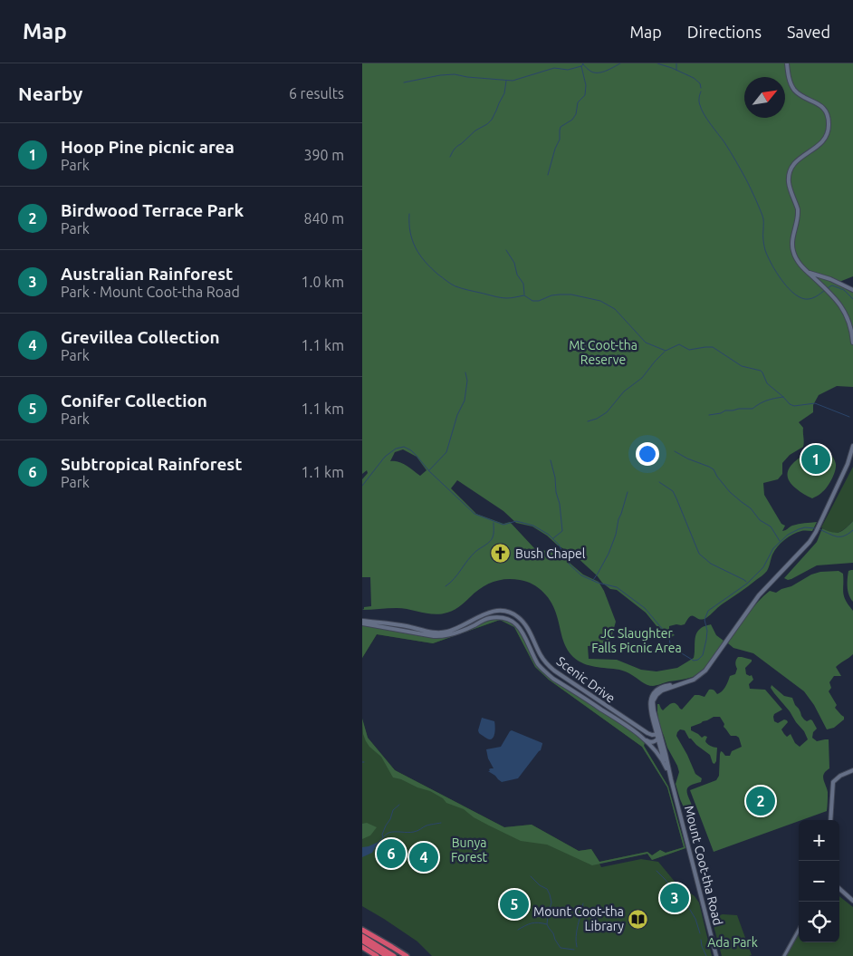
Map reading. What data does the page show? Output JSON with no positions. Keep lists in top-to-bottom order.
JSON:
{
  "streets": {
    "main road": ["Scenic Drive", "Mount Coot-tha Road"]
  },
  "crossings": [
    ["Scenic Drive", "Mount Coot-tha Road"]
  ],
  "parks": [
    "Mt Coot-tha Reserve",
    "JC Slaughter Falls Picnic Area",
    "Bunya Forest",
    "Ada Park"
  ],
  "places": {
    "church": ["Bush Chapel"],
    "library": ["Mount Coot-tha Library"]
  },
  "north": "top right",
  "page": {
    "header": "Map",
    "nav": ["Map", "Directions", "Saved"],
    "heading": ["Nearby", "6 results"],
    "list": [
      {
        "mark": "1",
        "name": "Hoop Pine picnic area",
        "note": "Park",
        "value": "390 m"
      },
      {
        "mark": "2",
        "name": "Birdwood Terrace Park",
        "note": "Park",
        "value": "840 m"
      },
      {
        "mark": "3",
        "name": "Australian Rainforest",
        "note": "Park · Mount Coot-tha Road",
        "value": "1.0 km"
      },
      {
        "mark": "4",
        "name": "Grevillea Collection",
        "note": "Park",
        "value": "1.1 km"
      },
      {
        "mark": "5",
        "name": "Conifer Collection",
        "note": "Park",
        "value": "1.1 km"
      },
      {
        "mark": "6",
        "name": "Subtropical Rainforest",
        "note": "Park",
        "value": "1.1 km"
      }
    ],
    "pins": [
      "1",
      "2",
      "6",
      "4",
      "3",
      "5"
    ],
    "map_buttons": ["+", "−"]
  }
}
